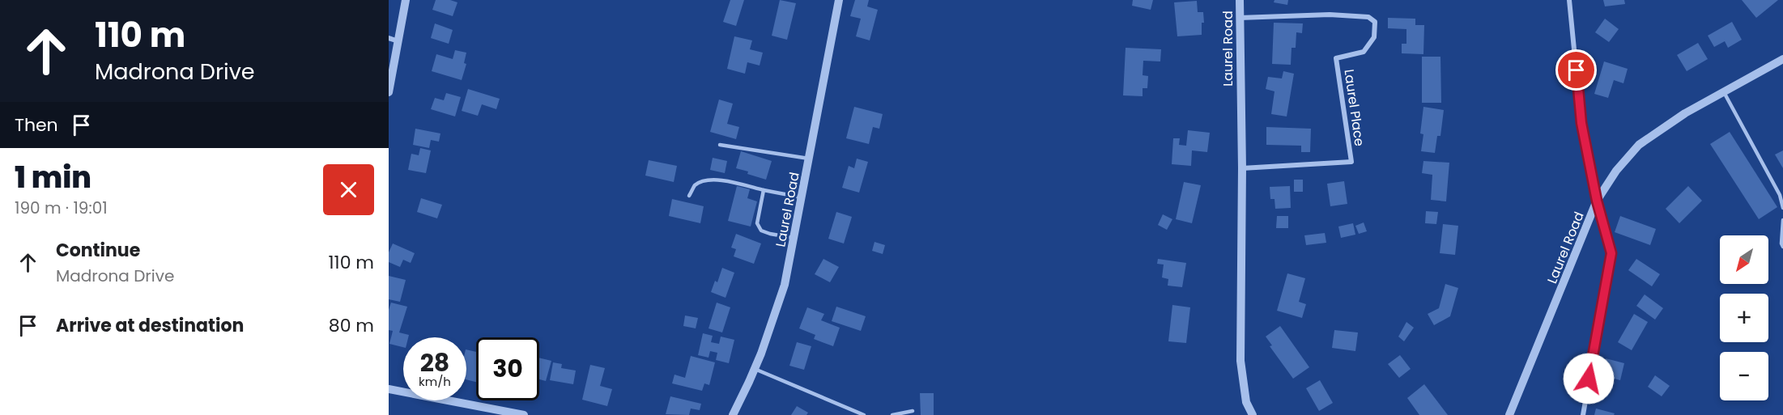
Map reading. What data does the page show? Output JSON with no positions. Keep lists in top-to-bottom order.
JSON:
{
  "streets": {
    "street": ["Laurel Road", "Laurel Place"]
  },
  "crossings": [
    ["Laurel Road", "Laurel Place"]
  ],
  "north": "bottom left",
  "page": {
    "turn": ["110 m", "Madrona Drive"],
    "then": "Then",
    "heading": ["1 min", "190 m · 19:01"],
    "list": [
      {
        "name": "Continue",
        "note": "Madrona Drive",
        "value": "110 m"
      },
      {
        "name": "Arrive at destination",
        "value": "80 m"
      }
    ],
    "map_buttons": ["+", "−"],
    "speed": "28 km/h",
    "limit": "30"
  }
}
